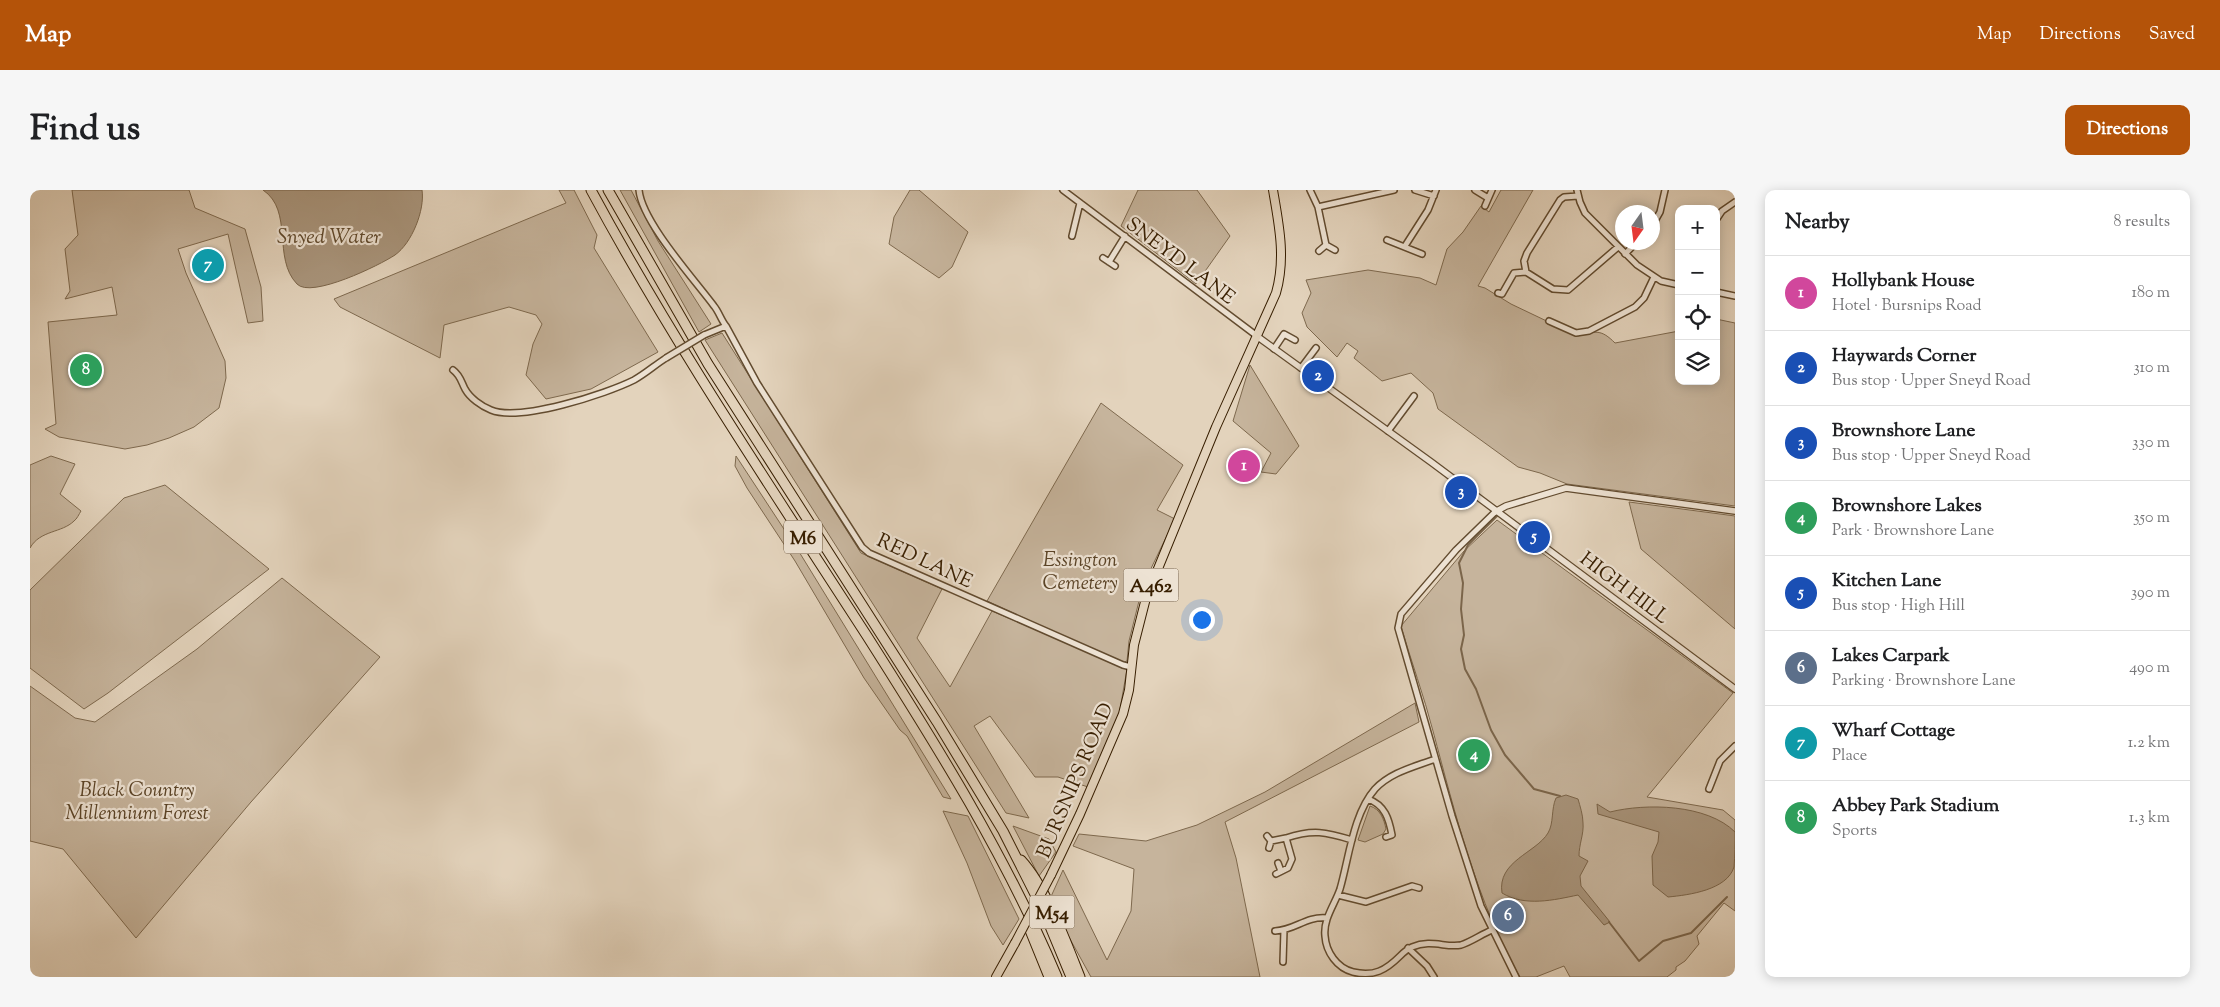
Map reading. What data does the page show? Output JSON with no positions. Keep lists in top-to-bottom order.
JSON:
{
  "streets": {
    "highway": ["M6", "M54"],
    "main road": ["A462", "BURSNIPS ROAD"],
    "street": ["SNEYD LANE", "RED LANE", "HIGH HILL"]
  },
  "crossings": [
    ["SNEYD LANE", "A462"],
    ["SNEYD LANE", "HIGH HILL"],
    ["SNEYD LANE", "BURSNIPS ROAD"],
    ["M6", "M54"],
    ["RED LANE", "BURSNIPS ROAD"],
    ["A462", "HIGH HILL"],
    ["A462", "BURSNIPS ROAD"],
    ["HIGH HILL", "BURSNIPS ROAD"]
  ],
  "water": ["Snyed Water"],
  "parks": ["Essington Cemetery", "Black Country Millennium Forest"],
  "north": "bottom",
  "page": {
    "header": "Map",
    "nav": ["Map", "Directions", "Saved"],
    "title": "Find us",
    "buttons": "Directions",
    "heading": ["Nearby", "8 results"],
    "map_buttons": ["+", "−"],
    "pins": [
      "7",
      "8",
      "2",
      "1",
      "3",
      "5",
      "4",
      "6"
    ],
    "list": [
      {
        "mark": "1",
        "name": "Hollybank House",
        "note": "Hotel · Bursnips Road",
        "value": "180 m"
      },
      {
        "mark": "2",
        "name": "Haywards Corner",
        "note": "Bus stop · Upper Sneyd Road",
        "value": "310 m"
      },
      {
        "mark": "3",
        "name": "Brownshore Lane",
        "note": "Bus stop · Upper Sneyd Road",
        "value": "330 m"
      },
      {
        "mark": "4",
        "name": "Brownshore Lakes",
        "note": "Park · Brownshore Lane",
        "value": "350 m"
      },
      {
        "mark": "5",
        "name": "Kitchen Lane",
        "note": "Bus stop · High Hill",
        "value": "390 m"
      },
      {
        "mark": "6",
        "name": "Lakes Carpark",
        "note": "Parking · Brownshore Lane",
        "value": "490 m"
      },
      {
        "mark": "7",
        "name": "Wharf Cottage",
        "note": "Place",
        "value": "1.2 km"
      },
      {
        "mark": "8",
        "name": "Abbey Park Stadium",
        "note": "Sports",
        "value": "1.3 km"
      }
    ]
  }
}
